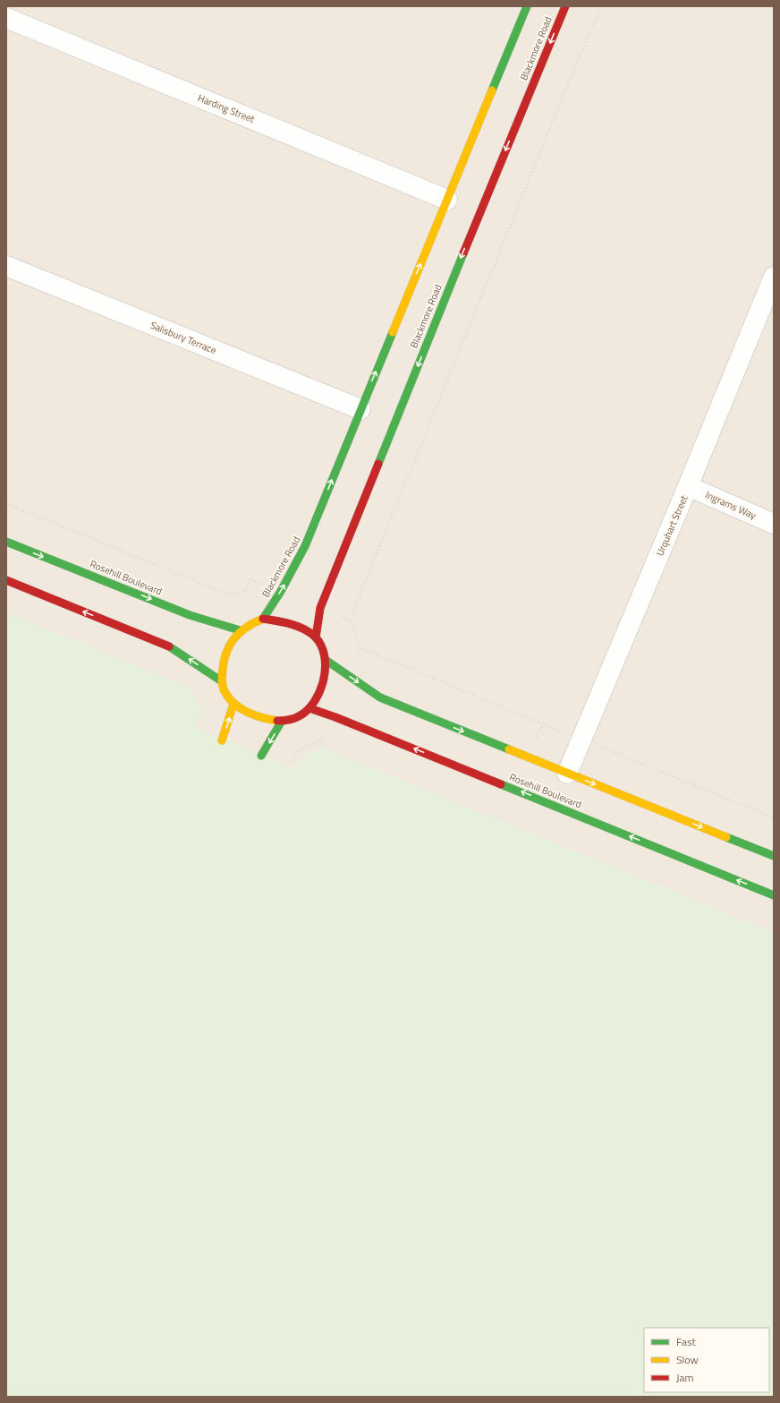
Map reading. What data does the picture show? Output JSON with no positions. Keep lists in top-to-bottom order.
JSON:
{
  "streets": {
    "street": [
      "Blackmore Road",
      "Harding Street",
      "Salisbury Terrace",
      "Ingrams Way",
      "Urquhart Street",
      "Rosehill Boulevard"
    ]
  },
  "crossings": [
    ["Blackmore Road", "Harding Street"],
    ["Blackmore Road", "Salisbury Terrace"],
    ["Blackmore Road", "Rosehill Boulevard"],
    ["Ingrams Way", "Urquhart Street"]
  ],
  "legend": ["Fast", "Slow", "Jam"]
}
